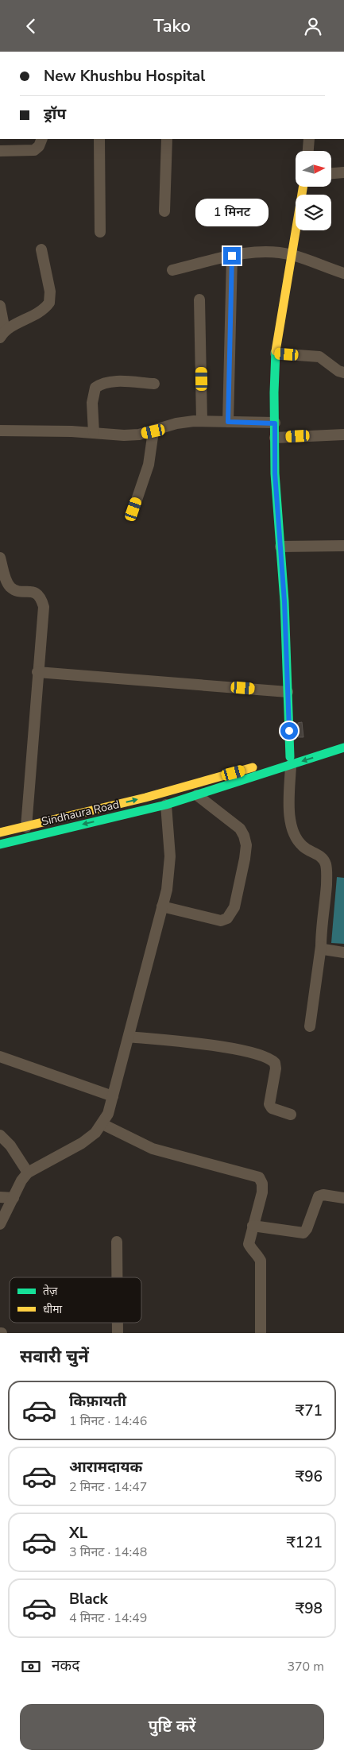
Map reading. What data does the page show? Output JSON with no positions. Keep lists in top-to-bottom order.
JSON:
{
  "streets": {
    "street": ["Sindhaura Road"]
  },
  "legend": ["तेज़", "धीमा"],
  "north": "right",
  "page": {
    "header": "Tako",
    "banner": ["New Khushbu Hospital", "ड्रॉप"],
    "bubble": "1 मिनट",
    "heading": "सवारी चुनें",
    "list": [
      {
        "name": "किफ़ायती",
        "note": "1 मिनट · 14:46",
        "value": "₹71"
      },
      {
        "name": "आरामदायक",
        "note": "2 मिनट · 14:47",
        "value": "₹96"
      },
      {
        "name": "XL",
        "note": "3 मिनट · 14:48",
        "value": "₹121"
      },
      {
        "name": "Black",
        "note": "4 मिनट · 14:49",
        "value": "₹98"
      }
    ],
    "pay": ["नकद", "370 m"],
    "buttons": "पुष्टि करें"
  }
}
